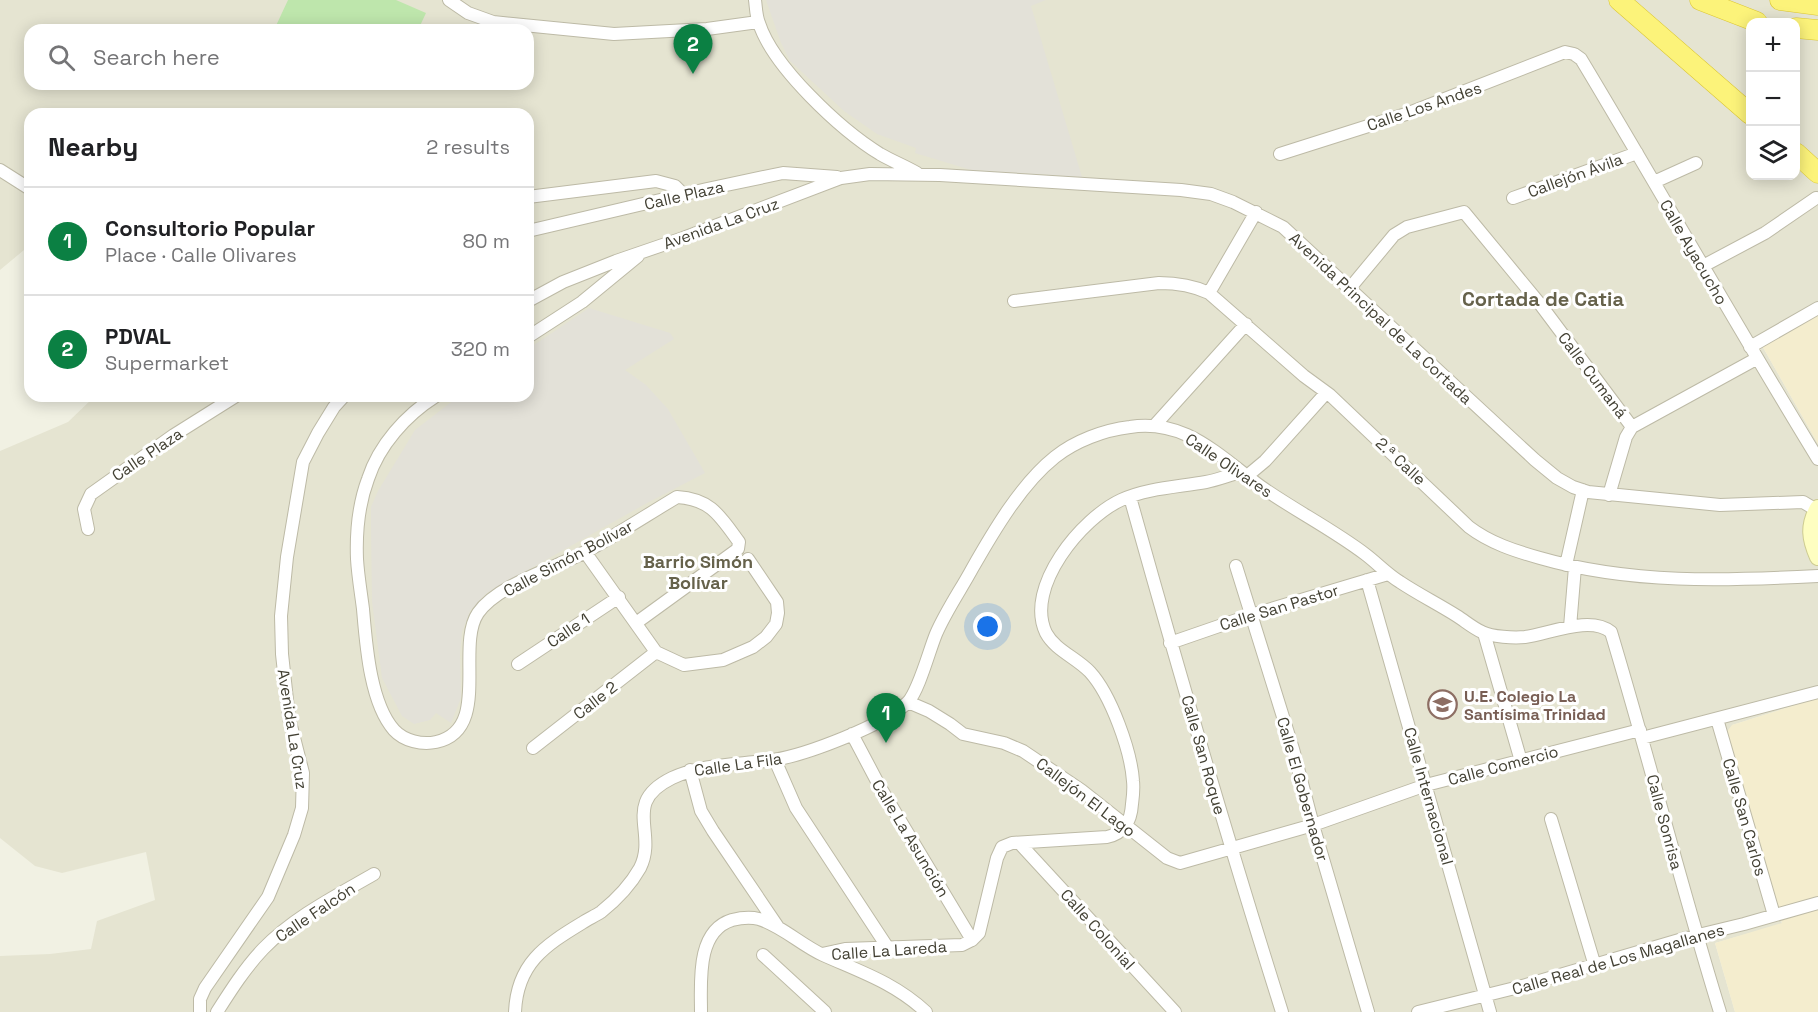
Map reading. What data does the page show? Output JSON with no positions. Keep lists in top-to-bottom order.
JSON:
{
  "streets": {
    "street": [
      "Calle Los Andes",
      "Callejón Ávila",
      "Calle Plaza",
      "Avenida La Cruz",
      "Calle Ayacucho",
      "Avenida Principal de La Cortada",
      "Calle Cumaná",
      "2.ª Calle",
      "Calle Olivares",
      "Calle Simón Bolívar",
      "Calle San Pastor",
      "Calle 1",
      "Calle 2",
      "Calle San Roque",
      "Calle La Fila",
      "Calle Comercio",
      "Calle El Gobernador",
      "Calle Internacional",
      "Callejón El Lago",
      "Calle San Carlos",
      "Calle Sonrisa",
      "Calle La Asunción",
      "Calle Falcón",
      "Calle Colonial",
      "Calle La Lareda",
      "Calle Real de Los Magallanes"
    ]
  },
  "crossings": [
    ["Calle Los Andes", "Calle Ayacucho"],
    ["Callejón Ávila", "Calle Ayacucho"],
    ["Calle Plaza", "Avenida La Cruz"],
    ["Avenida La Cruz", "Avenida Principal de La Cortada"],
    ["Avenida Principal de La Cortada", "Calle Cumaná"],
    ["Calle Olivares", "Calle San Pastor"],
    ["Calle Olivares", "Callejón El Lago"],
    ["Calle Olivares", "Calle Sonrisa"],
    ["Calle San Pastor", "Calle San Roque"],
    ["Calle San Pastor", "Calle El Gobernador"],
    ["Calle San Pastor", "Calle Internacional"],
    ["Calle San Roque", "Calle Comercio"],
    ["Calle San Roque", "Callejón El Lago"],
    ["Calle La Fila", "Calle La Asunción"],
    ["Calle Comercio", "Calle El Gobernador"],
    ["Calle Comercio", "Calle Internacional"],
    ["Calle Comercio", "Callejón El Lago"],
    ["Calle Comercio", "Calle San Carlos"],
    ["Calle Comercio", "Calle Sonrisa"],
    ["Calle Internacional", "Calle Real de Los Magallanes"],
    ["Calle San Carlos", "Calle Real de Los Magallanes"],
    ["Calle Sonrisa", "Calle Real de Los Magallanes"],
    ["Calle La Asunción", "Calle La Lareda"]
  ],
  "districts": ["Cortada de Catia", "Barrio Simón Bolívar"],
  "places": {
    "school or university": ["U.E. Colegio La Santísima Trinidad"]
  },
  "page": {
    "map_buttons": ["+", "−"],
    "pins": ["2", "1"],
    "search": "Search here",
    "heading": ["Nearby", "2 results"],
    "list": [
      {
        "mark": "1",
        "name": "Consultorio Popular",
        "note": "Place · Calle Olivares",
        "value": "80 m"
      },
      {
        "mark": "2",
        "name": "PDVAL",
        "note": "Supermarket",
        "value": "320 m"
      }
    ]
  }
}
